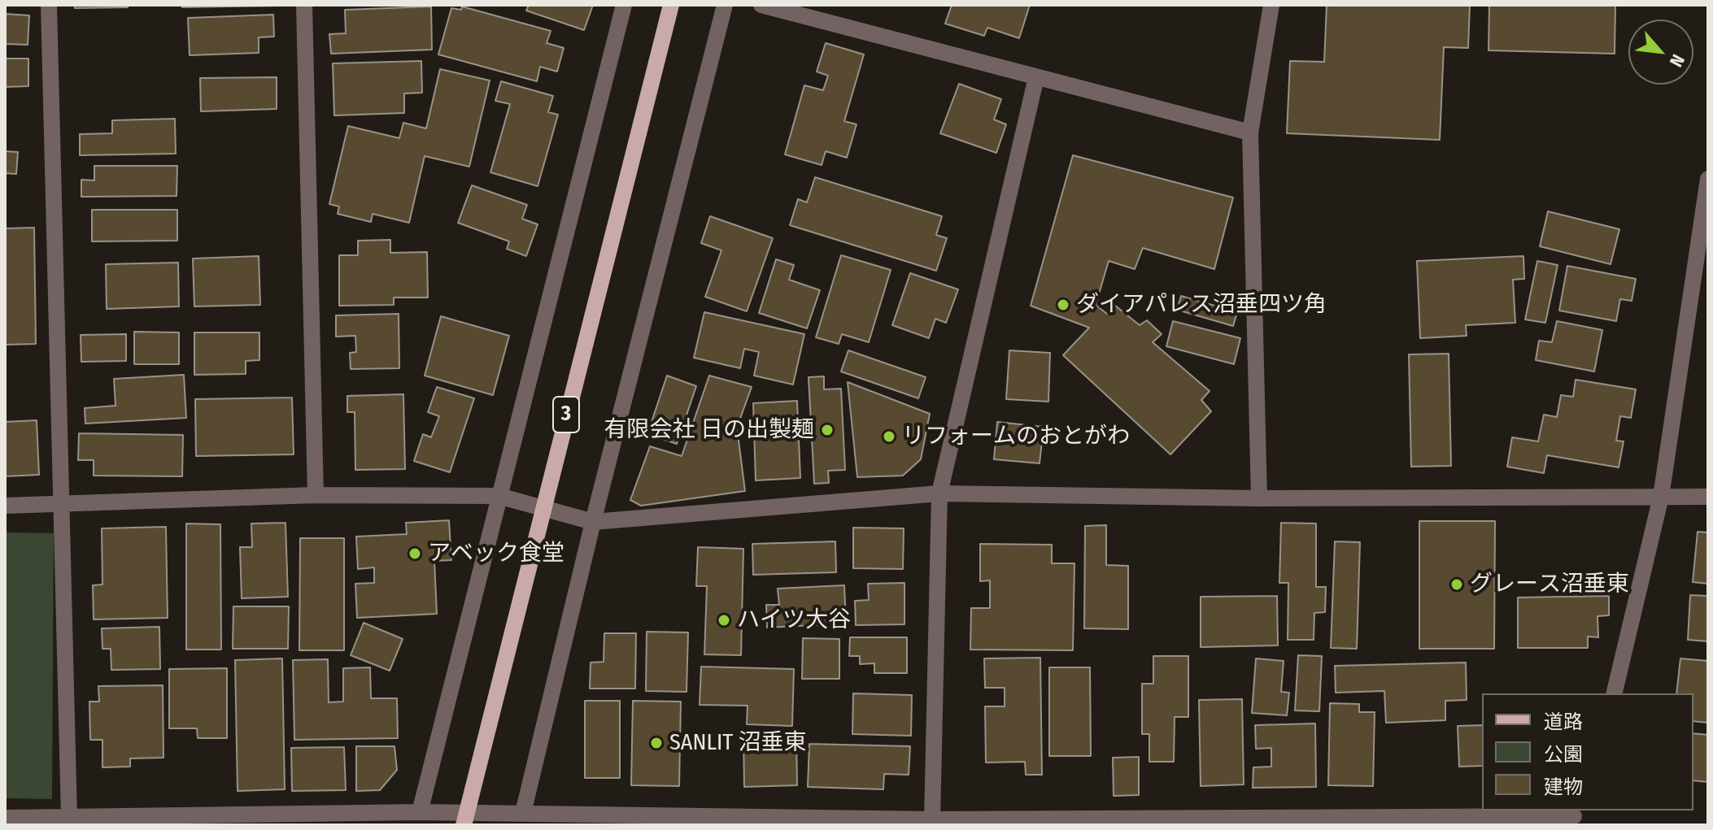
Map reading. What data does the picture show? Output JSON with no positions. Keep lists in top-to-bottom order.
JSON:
{
  "streets": {
    "main road": ["3"]
  },
  "places": [
    "ダイアパレス沼垂四ツ角",
    "有限会社 日の出製麺",
    "リフォームのおとがわ",
    "アベック食堂",
    "グレース沼垂東",
    "ハイツ大谷",
    "SANLIT 沼垂東"
  ],
  "legend": ["道路", "公園", "建物"],
  "north": "bottom right"
}
